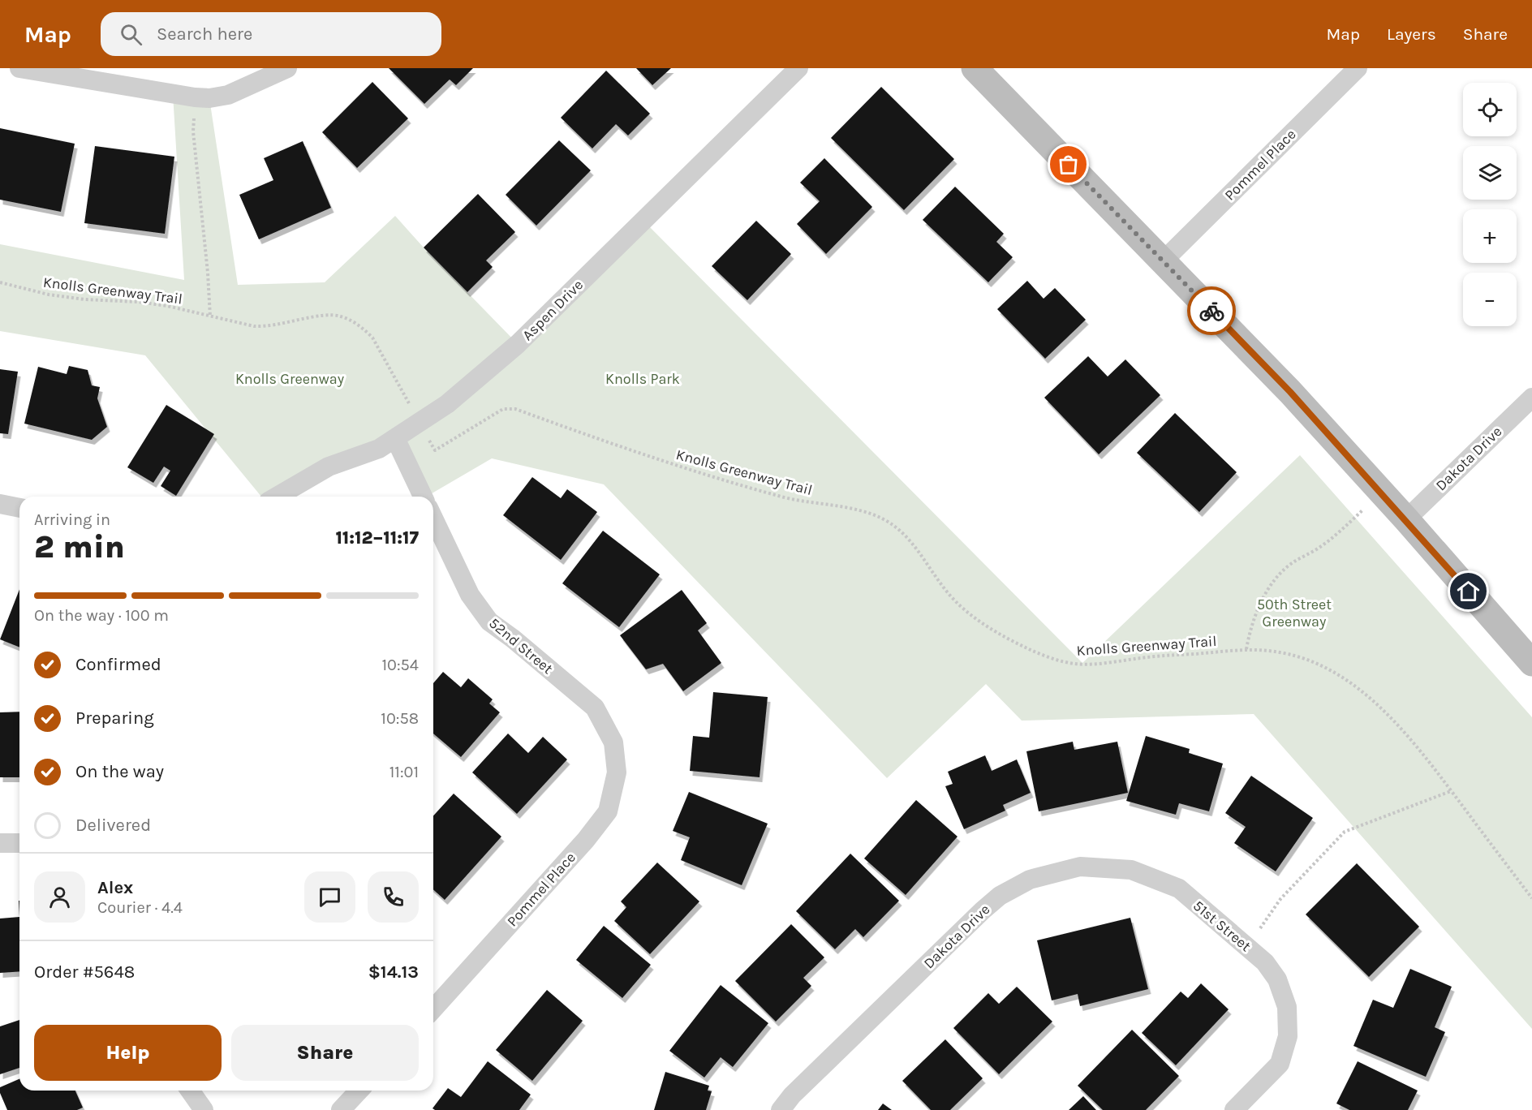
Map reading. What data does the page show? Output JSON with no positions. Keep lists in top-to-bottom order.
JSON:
{
  "streets": {
    "street": [
      "Pommel Place",
      "Aspen Drive",
      "Dakota Drive",
      "52nd Street",
      "51st Street"
    ],
    "path": ["Knolls Greenway Trail"]
  },
  "crossings": [
    ["Pommel Place", "52nd Street"],
    ["Knolls Greenway Trail", "Aspen Drive"],
    ["Dakota Drive", "51st Street"]
  ],
  "parks": ["Knolls Greenway", "Knolls Park", "50th Street Greenway"],
  "page": {
    "header": "Map",
    "search": "Search here",
    "nav": ["Map", "Layers", "Share"],
    "map_buttons": ["+", "−"],
    "heading": ["2 min", "Arriving in", "11:12–11:17"],
    "panel": [
      "Alex",
      "Courier · 4.4",
      "Order #5648",
      "$14.13"
    ],
    "bar": "On the way · 100 m",
    "list": [
      ["Confirmed", "10:54"],
      ["Preparing", "10:58"],
      ["On the way", "11:01"],
      "Delivered"
    ],
    "buttons": ["Help", "Share"]
  }
}
